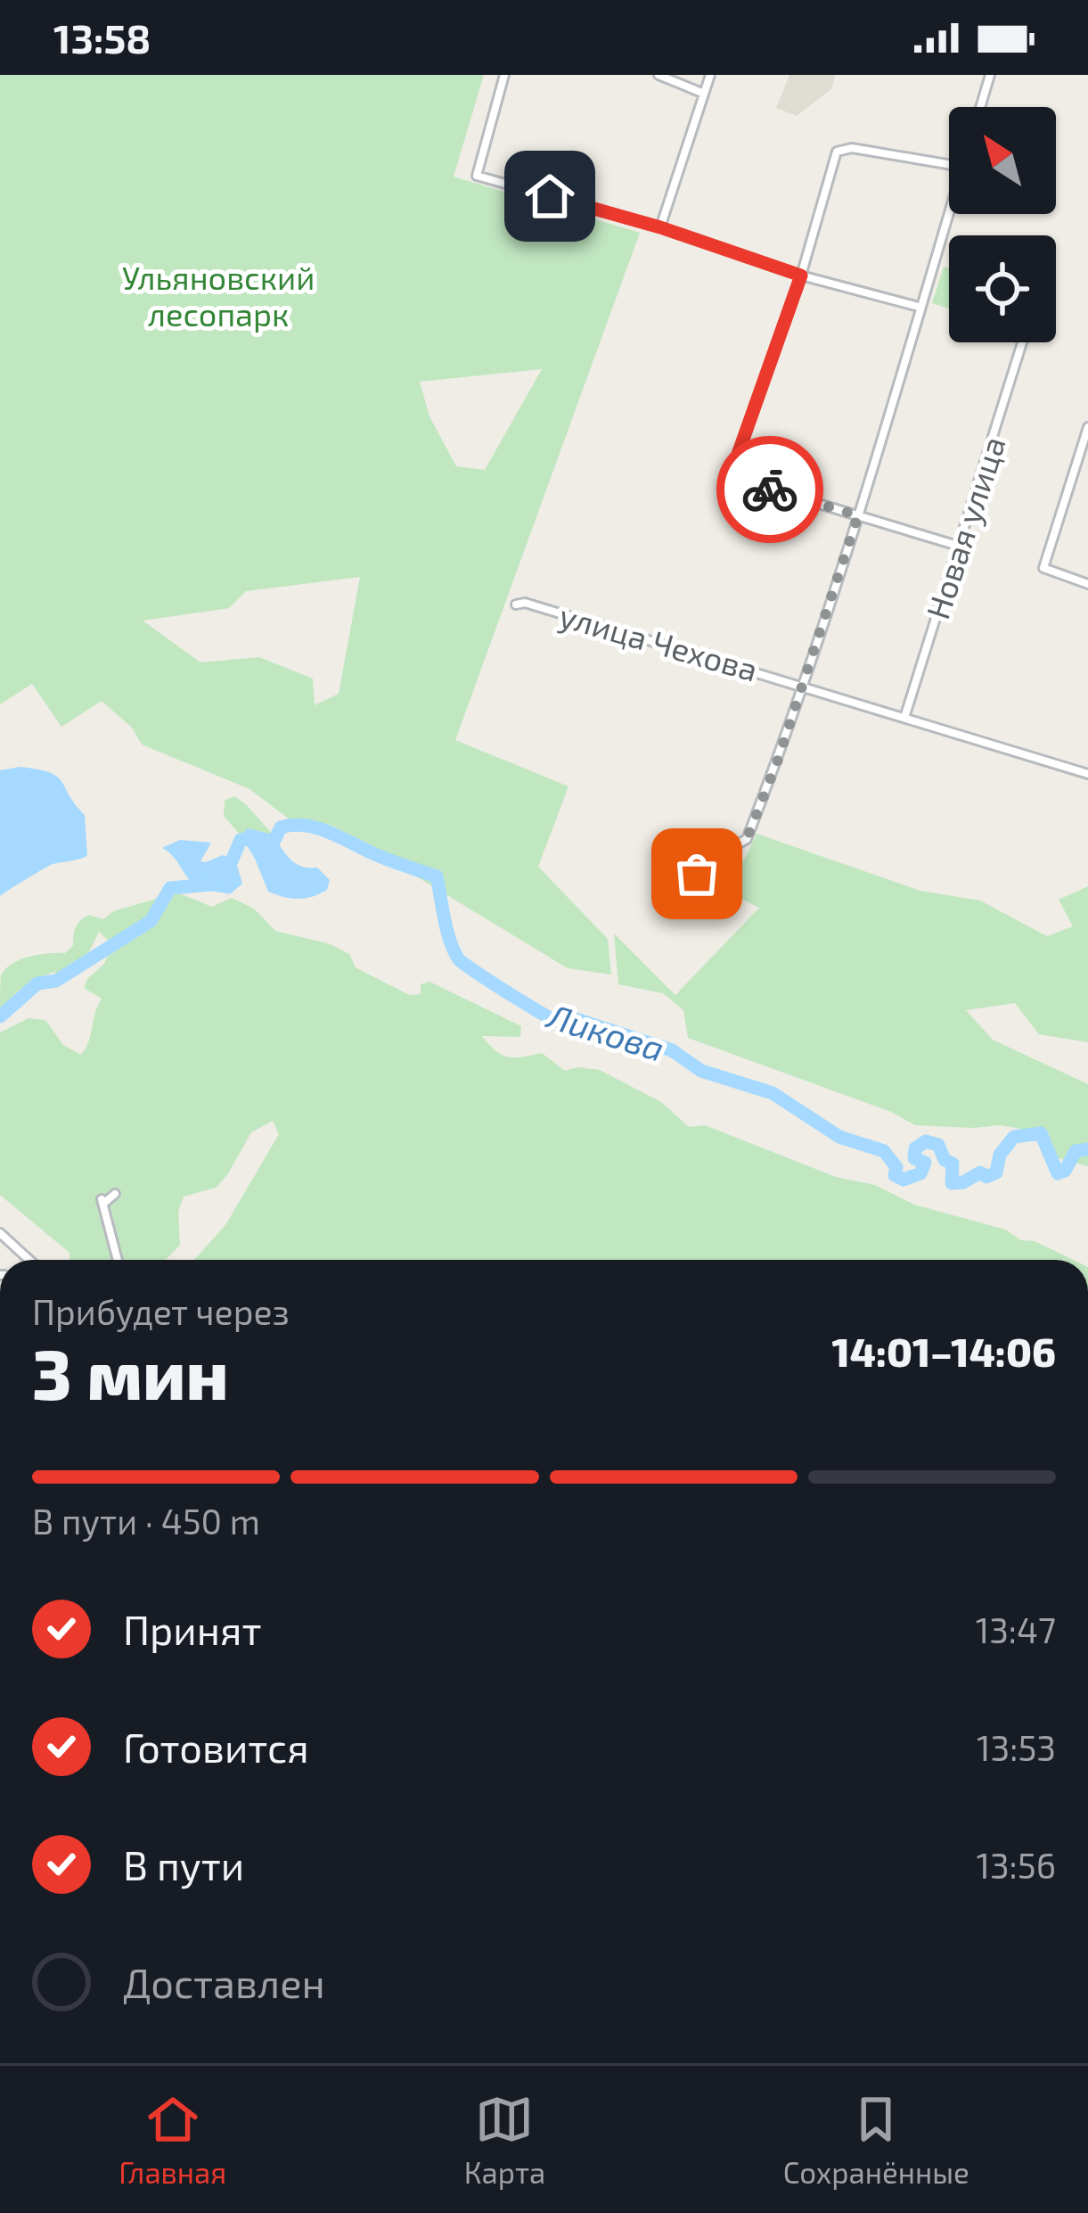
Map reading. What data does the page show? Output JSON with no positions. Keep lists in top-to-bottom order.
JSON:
{
  "streets": {
    "street": ["Новая улица", "улица Чехова"]
  },
  "crossings": [
    ["Новая улица", "улица Чехова"]
  ],
  "water": ["Ликова"],
  "parks": ["Ульяновский лесопарк"],
  "north": "top left",
  "page": {
    "status": "13:58",
    "heading": ["3 мин", "Прибудет через", "14:01–14:06"],
    "bar": "В пути · 450 m",
    "list": [
      ["Принят", "13:47"],
      ["Готовится", "13:53"],
      ["В пути", "13:56"],
      "Доставлен"
    ],
    "tabs": ["Главная", "Карта", "Сохранённые"]
  }
}
